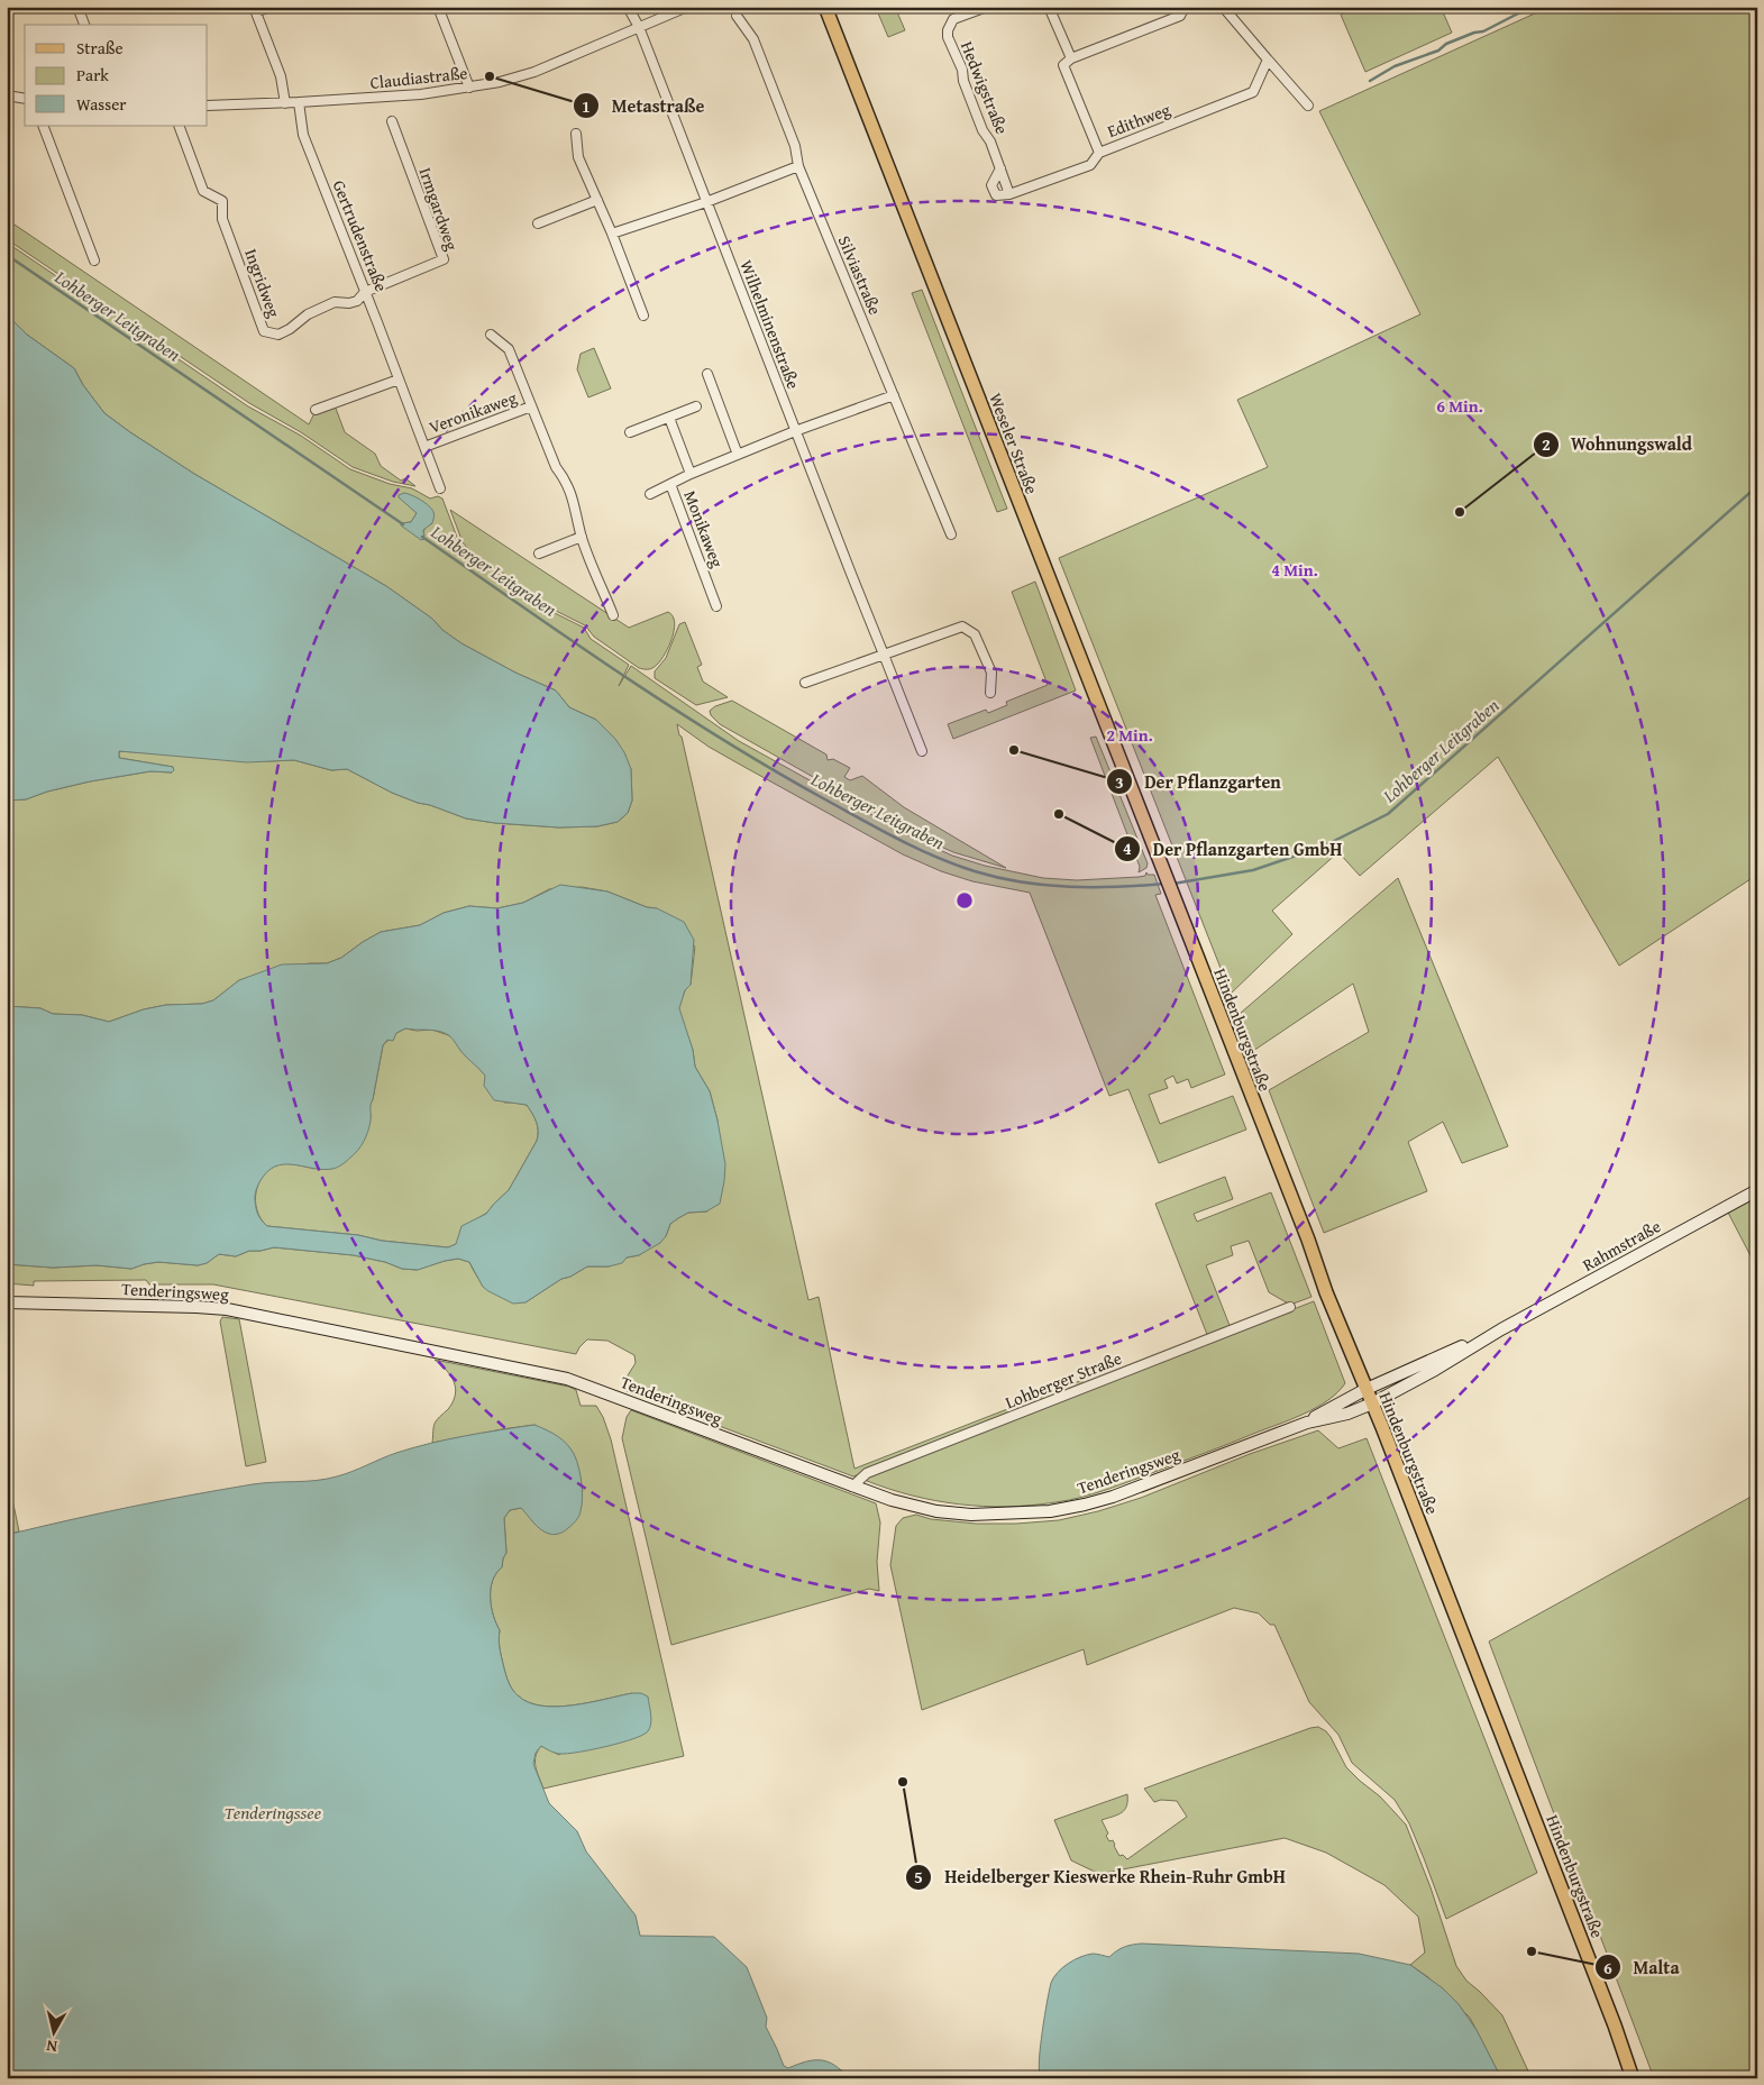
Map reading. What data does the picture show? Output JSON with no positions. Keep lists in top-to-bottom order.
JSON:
{
  "streets": {
    "main road": ["Weseler Straße", "Hindenburgstraße"],
    "street": [
      "Claudiastraße",
      "Hedwigstraße",
      "Edithweg",
      "Irmgardweg",
      "Gertrudenstraße",
      "Silviastraße",
      "Ingridweg",
      "Wilhelminenstraße",
      "Veronikaweg",
      "Monikaweg",
      "Rahmstraße",
      "Tenderingsweg",
      "Lohberger Straße"
    ]
  },
  "crossings": [
    ["Claudiastraße", "Gertrudenstraße"],
    ["Claudiastraße", "Wilhelminenstraße"],
    ["Irmgardweg", "Gertrudenstraße"],
    ["Irmgardweg", "Ingridweg"],
    ["Gertrudenstraße", "Ingridweg"],
    ["Gertrudenstraße", "Veronikaweg"],
    ["Wilhelminenstraße", "Monikaweg"],
    ["Weseler Straße", "Hindenburgstraße"],
    ["Hindenburgstraße", "Rahmstraße"],
    ["Hindenburgstraße", "Tenderingsweg"],
    ["Rahmstraße", "Tenderingsweg"],
    ["Tenderingsweg", "Lohberger Straße"]
  ],
  "water": ["Lohberger Leitgraben", "Tenderingssee"],
  "places": [
    "Metastraße",
    "Wohnungswald",
    "Der Pflanzgarten",
    "Der Pflanzgarten GmbH",
    "Heidelberger Kieswerke Rhein-Ruhr GmbH",
    "Malta"
  ],
  "legend": ["Straße", "Park", "Wasser"],
  "north": "bottom",
  "rings": ["6 Min.", "4 Min.", "2 Min."]
}
